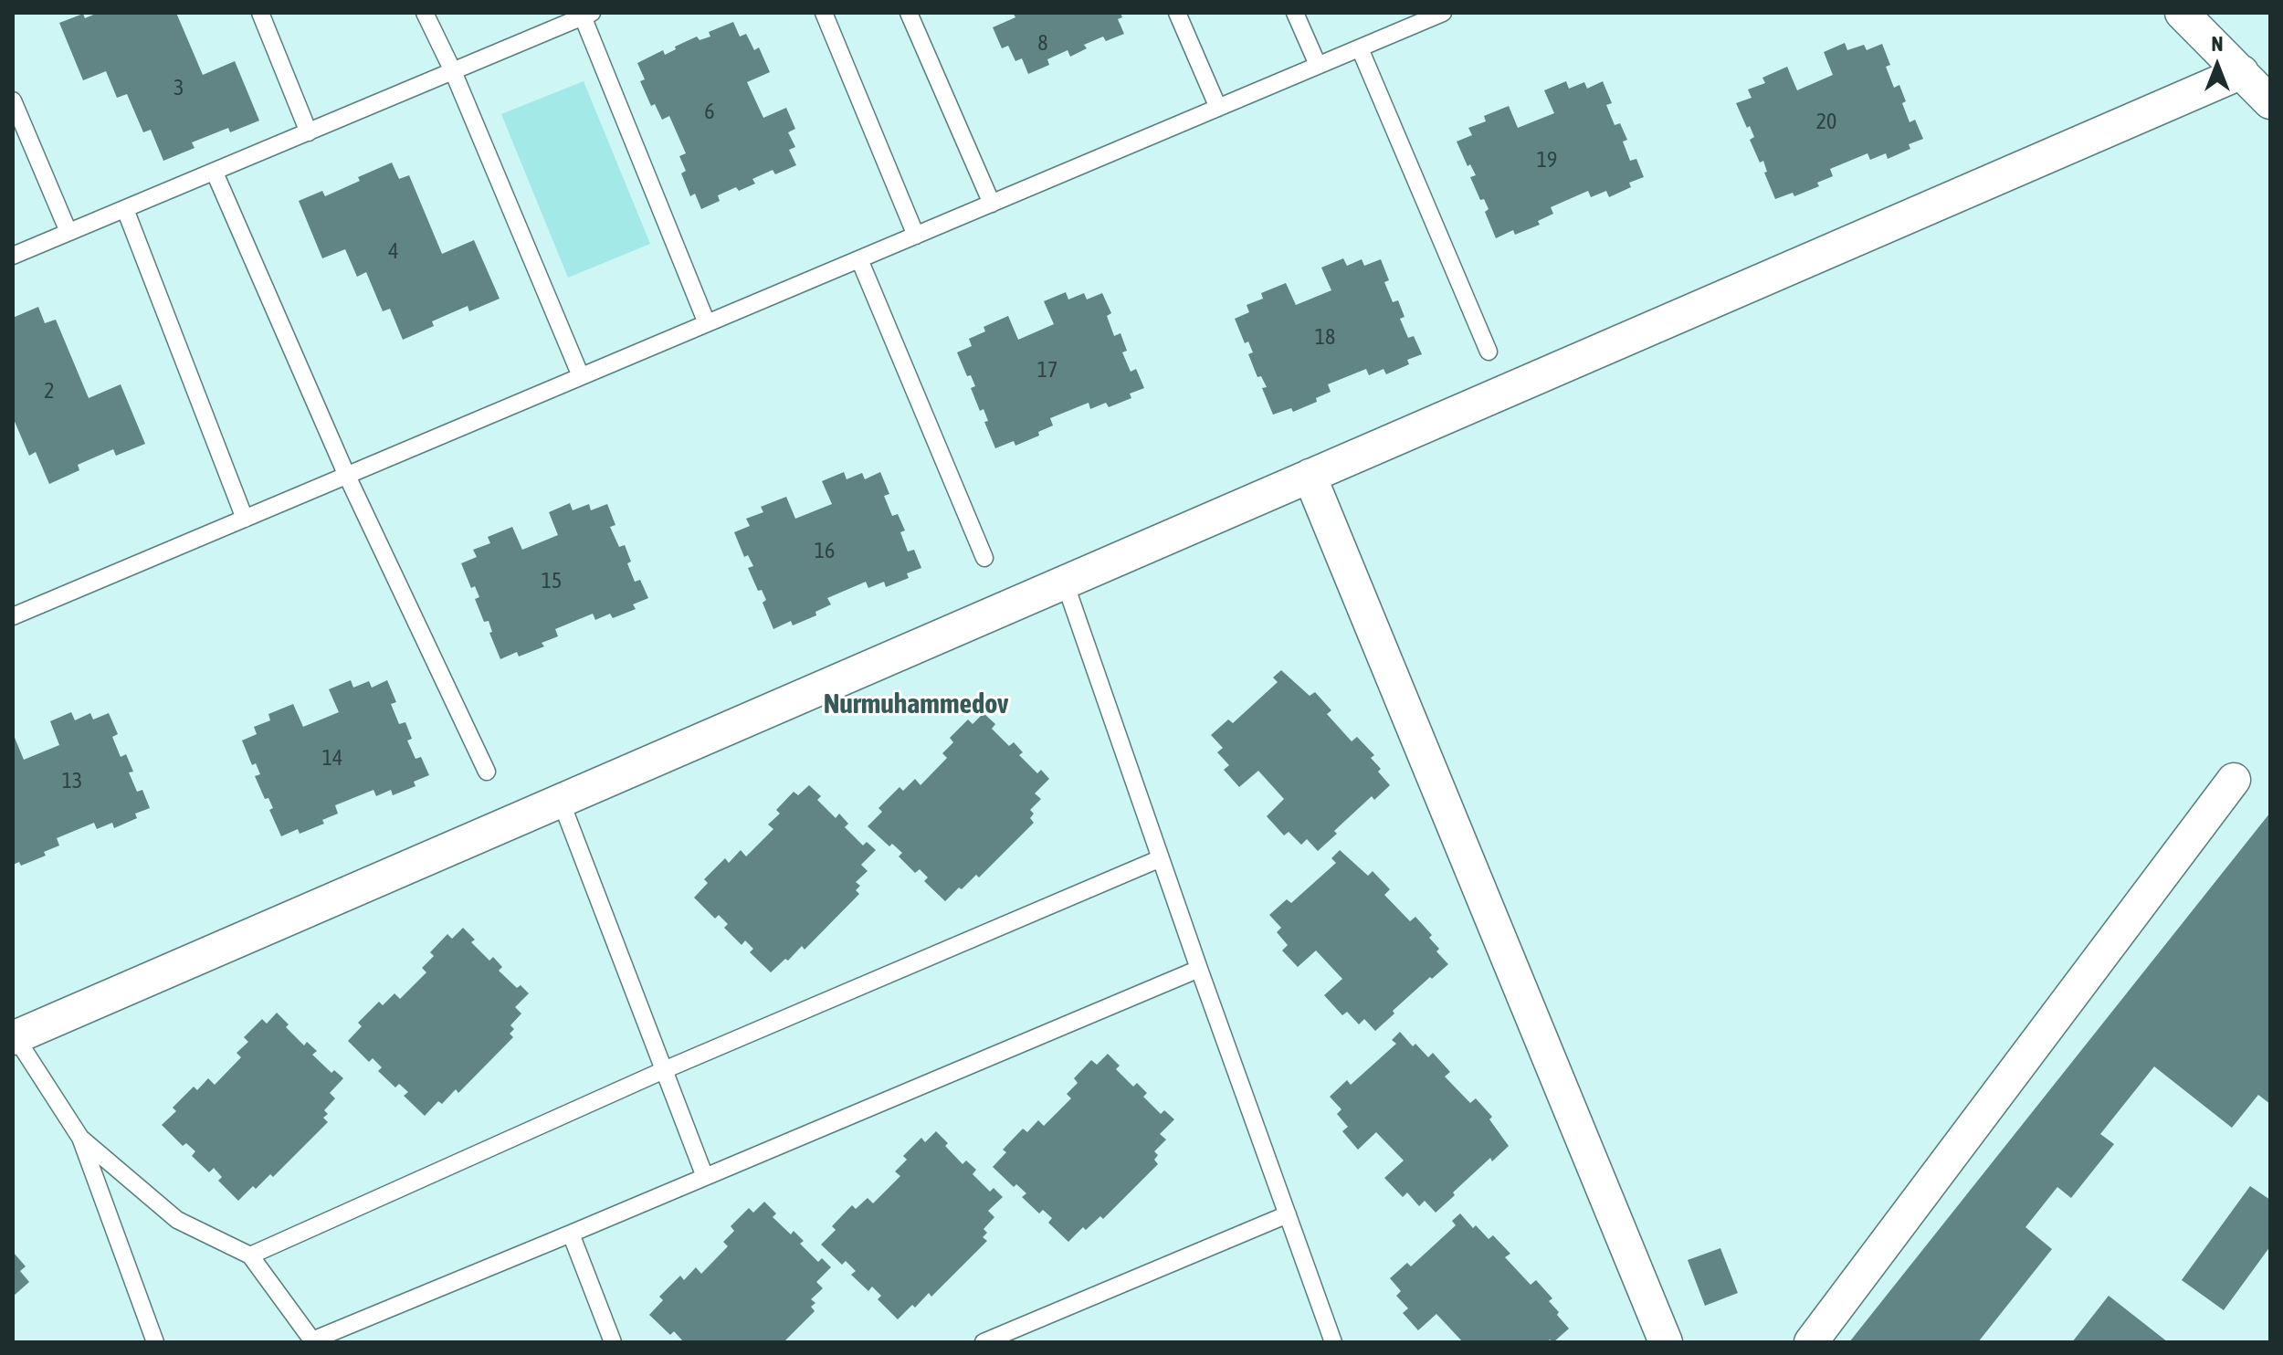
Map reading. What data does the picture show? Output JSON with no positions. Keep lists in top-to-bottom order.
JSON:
{
  "districts": ["Nurmuhammedov"],
  "house_numbers": [
    "8",
    "3",
    "6",
    "20",
    "19",
    "4",
    "18",
    "17",
    "2",
    "16",
    "15",
    "14",
    "13"
  ],
  "north": "top"
}
